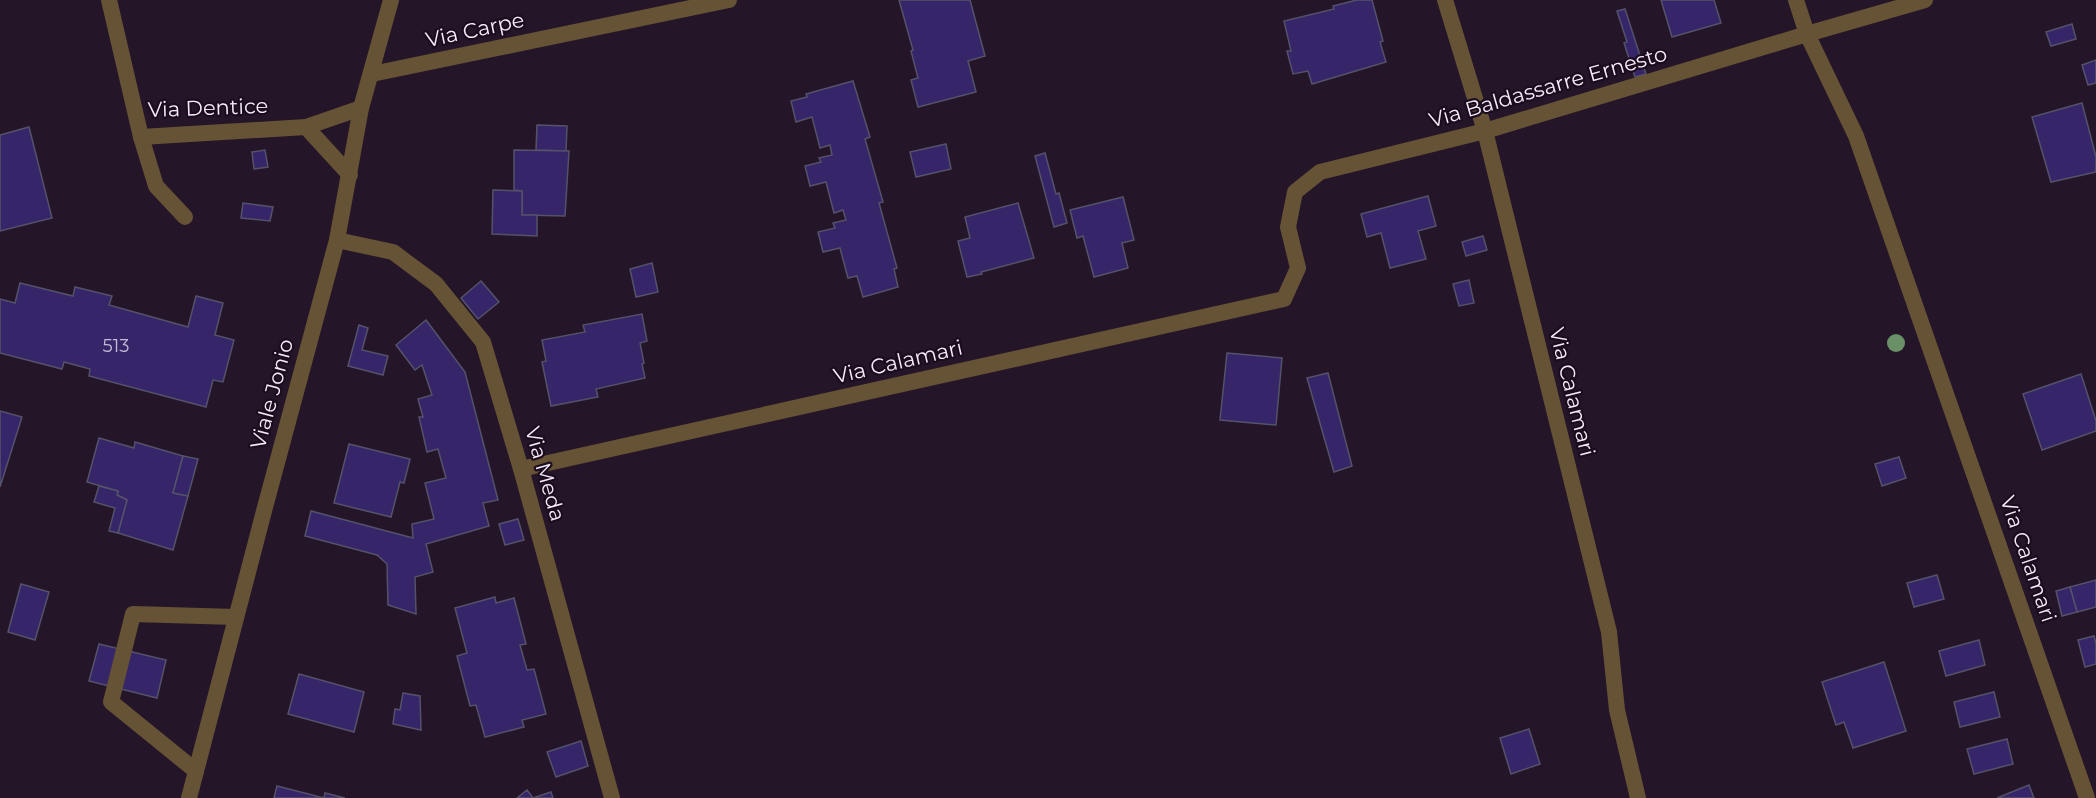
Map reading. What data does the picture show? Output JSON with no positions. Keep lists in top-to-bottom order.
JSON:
{
  "streets": {
    "street": [
      "Via Carpe",
      "Via Baldassarre Ernesto",
      "Via Dentice",
      "Via Calamari",
      "Viale Jonio",
      "Via Meda"
    ]
  },
  "crossings": [
    ["Via Carpe", "Viale Jonio"],
    ["Via Baldassarre Ernesto", "Via Calamari"],
    ["Via Dentice", "Viale Jonio"],
    ["Via Calamari", "Via Meda"],
    ["Viale Jonio", "Via Meda"]
  ],
  "house_numbers": ["513"]
}
